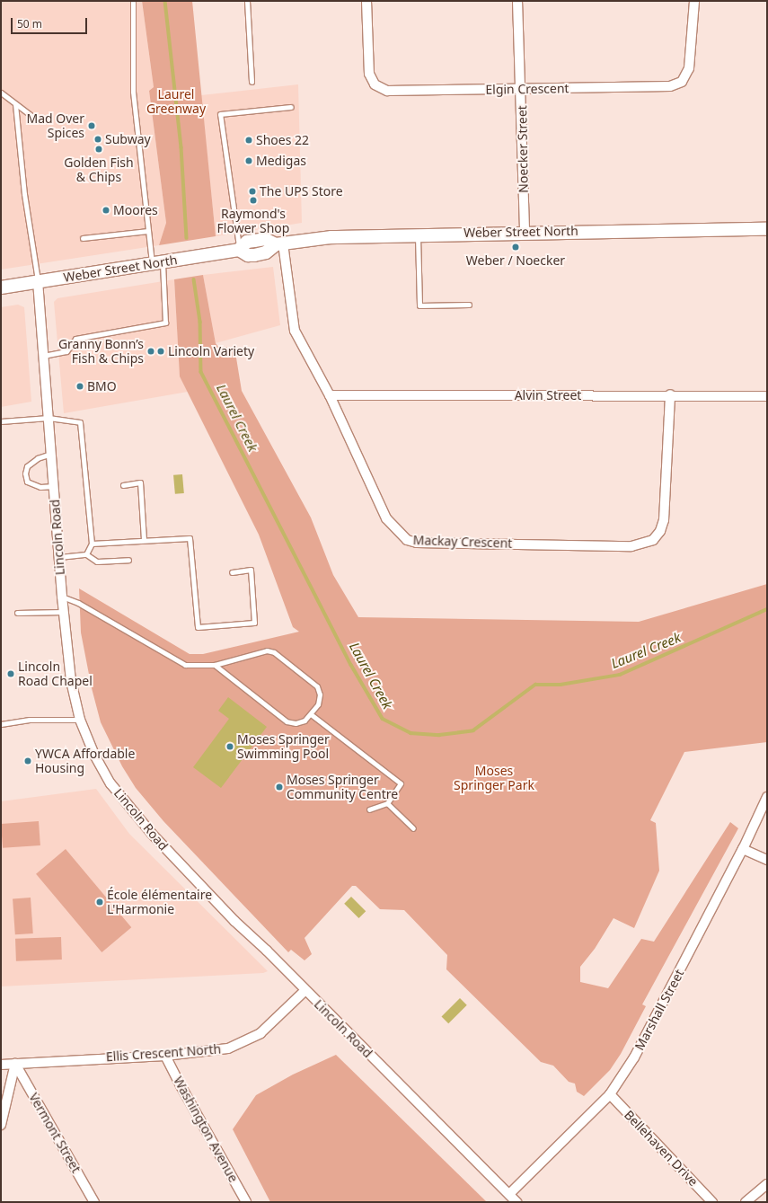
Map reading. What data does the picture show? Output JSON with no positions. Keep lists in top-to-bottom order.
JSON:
{
  "streets": {
    "main road": ["Weber Street North"],
    "street": [
      "Elgin Crescent",
      "Noecker Street",
      "Alvin Street",
      "Lincoln Road",
      "Mackay Crescent",
      "Marshall Street",
      "Ellis Crescent North",
      "Washington Avenue",
      "Vermont Street",
      "Bellehaven Drive"
    ]
  },
  "crossings": [
    ["Elgin Crescent", "Noecker Street"],
    ["Noecker Street", "Weber Street North"],
    ["Weber Street North", "Lincoln Road"],
    ["Weber Street North", "Mackay Crescent"],
    ["Alvin Street", "Mackay Crescent"],
    ["Lincoln Road", "Marshall Street"],
    ["Lincoln Road", "Ellis Crescent North"],
    ["Marshall Street", "Bellehaven Drive"],
    ["Ellis Crescent North", "Washington Avenue"],
    ["Ellis Crescent North", "Vermont Street"]
  ],
  "water": ["Laurel Creek"],
  "parks": ["Laurel Greenway", "Moses Springer Park"],
  "places": [
    "Mad Over Spices",
    "Subway",
    "Shoes 22",
    "Golden Fish & Chips",
    "Medigas",
    "The UPS Store",
    "Raymond's Flower Shop",
    "Moores",
    "Weber / Noecker",
    "Granny Bonn’s Fish & Chips",
    "Lincoln Variety",
    "BMO",
    "Lincoln Road Chapel",
    "Moses Springer Swimming Pool",
    "YWCA Affordable Housing",
    "Moses Springer Community Centre",
    "École élémentaire L'Harmonie"
  ],
  "scale_bar": "50 m"
}
